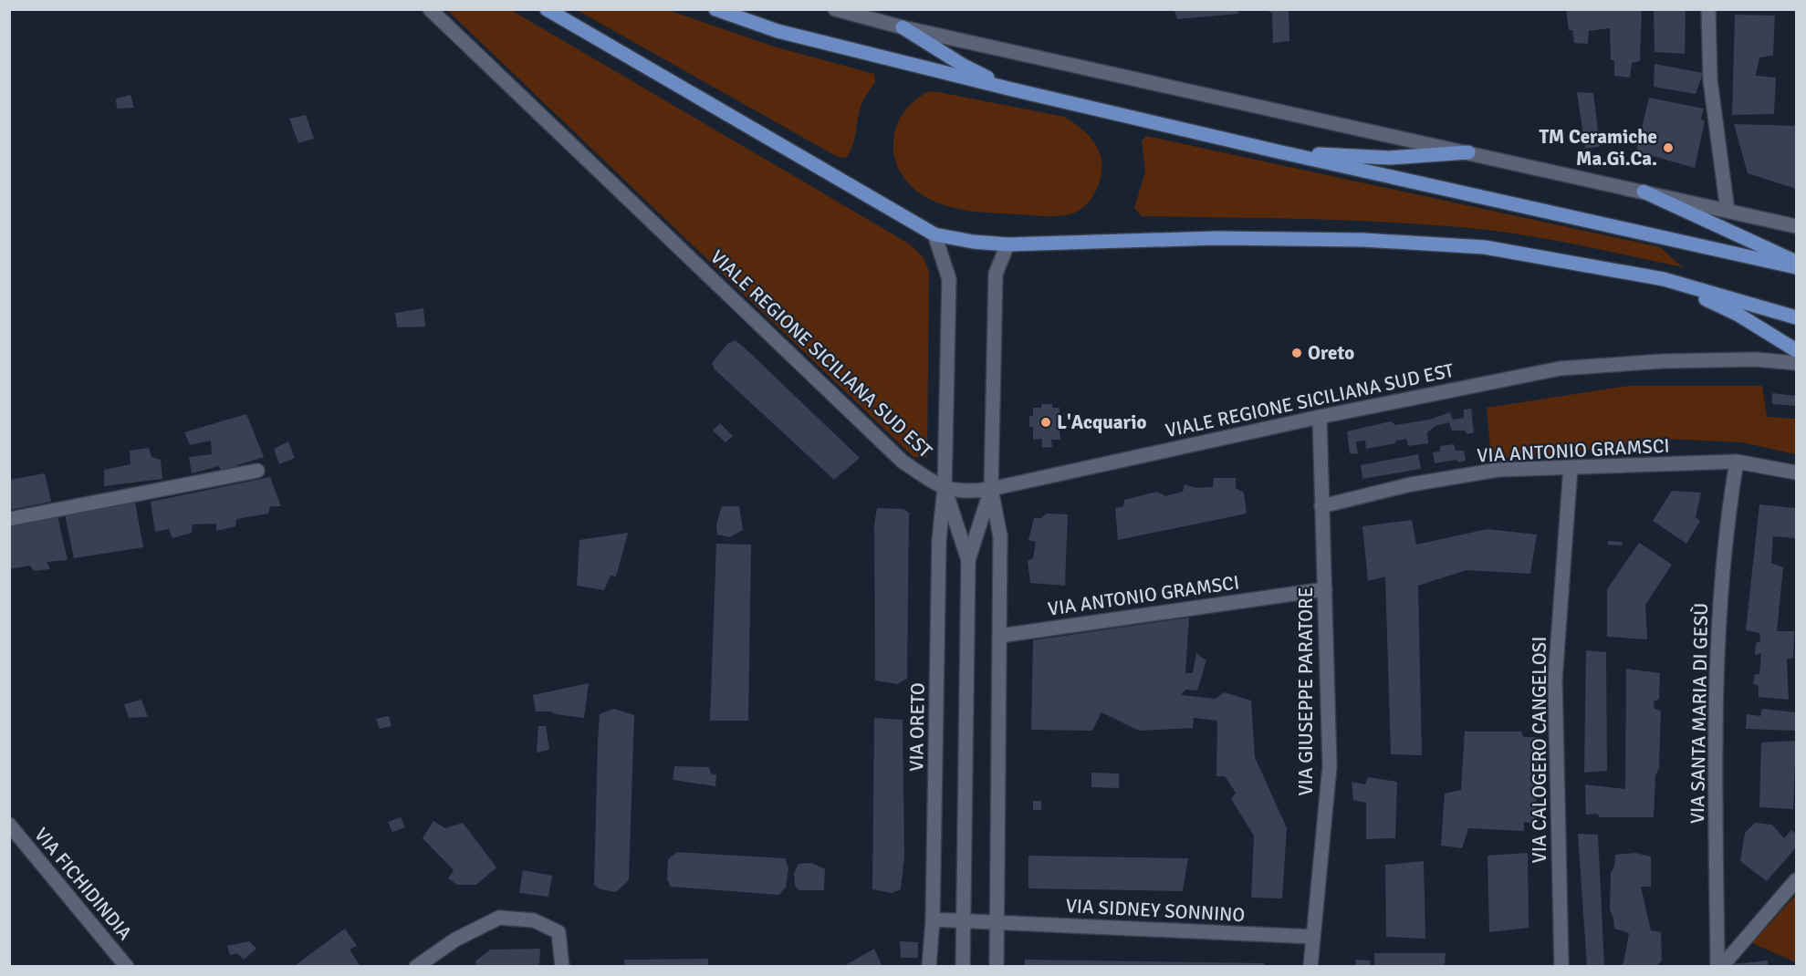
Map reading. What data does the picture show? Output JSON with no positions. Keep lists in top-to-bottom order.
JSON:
{
  "streets": {
    "street": [
      "VIALE REGIONE SICILIANA SUD EST",
      "VIA ANTONIO GRAMSCI",
      "VIA GIUSEPPE PARATORE",
      "VIA SANTA MARIA DI GESÙ",
      "VIA ORETO",
      "VIA CALOGERO CANGELOSI",
      "VIA FICHIDINDIA",
      "VIA SIDNEY SONNINO"
    ]
  },
  "crossings": [
    ["VIALE REGIONE SICILIANA SUD EST", "VIA GIUSEPPE PARATORE"],
    ["VIALE REGIONE SICILIANA SUD EST", "VIA ORETO"],
    ["VIA ANTONIO GRAMSCI", "VIA GIUSEPPE PARATORE"],
    ["VIA ANTONIO GRAMSCI", "VIA SANTA MARIA DI GESÙ"],
    ["VIA ANTONIO GRAMSCI", "VIA CALOGERO CANGELOSI"],
    ["VIA GIUSEPPE PARATORE", "VIA SIDNEY SONNINO"],
    ["VIA ORETO", "VIA SIDNEY SONNINO"]
  ],
  "places": ["TM Ceramiche Ma.Gi.Ca.", "Oreto", "L'Acquario"]
}
